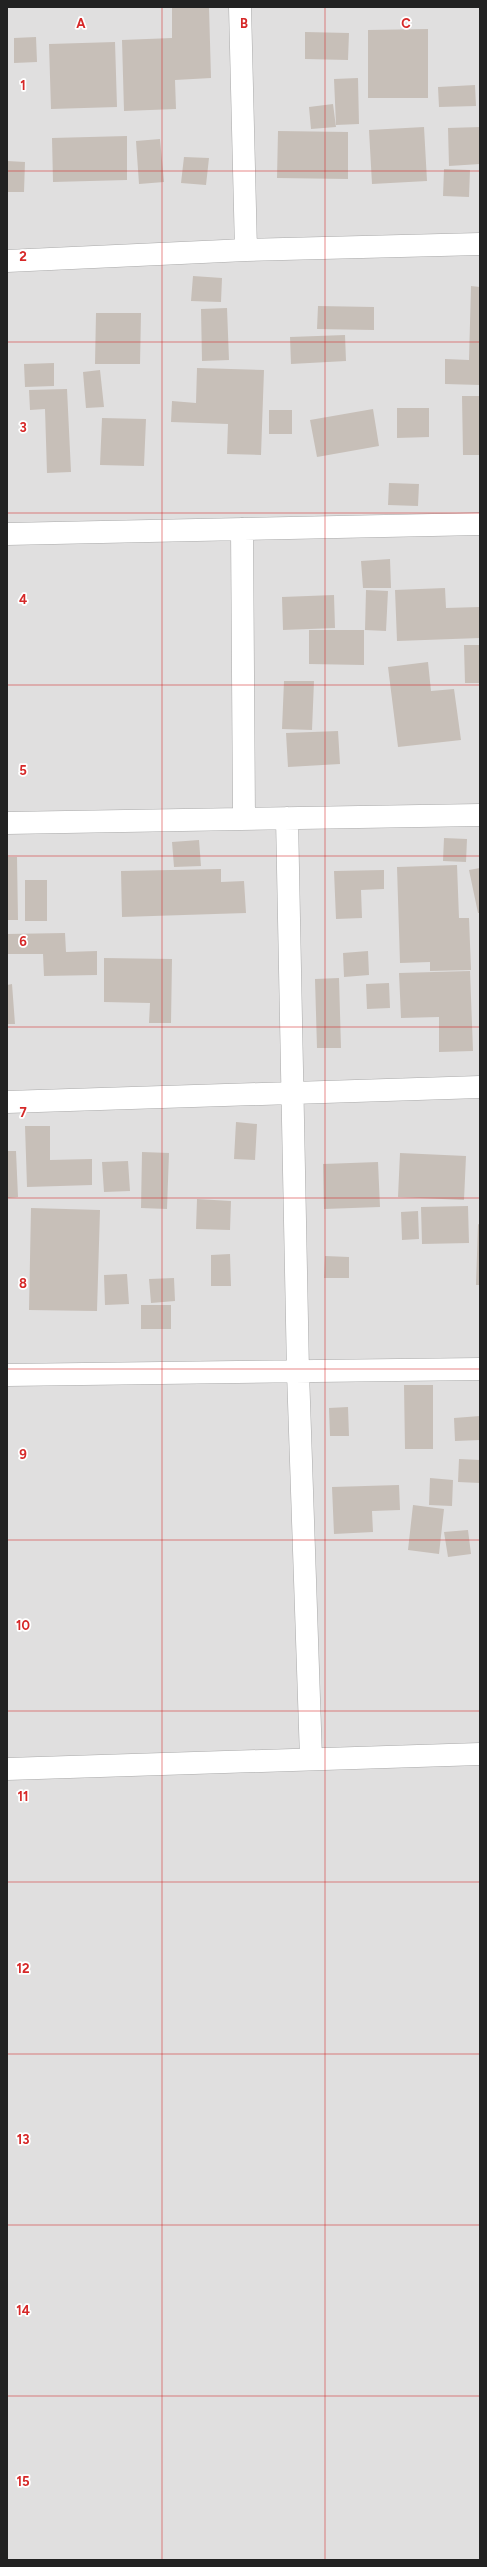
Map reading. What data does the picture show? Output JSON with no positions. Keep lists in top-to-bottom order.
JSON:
{
  "grid": {
    "columns": ["A", "B", "C"],
    "rows": [
      "1",
      "2",
      "3",
      "4",
      "5",
      "6",
      "7",
      "8",
      "9",
      "10",
      "11",
      "12",
      "13",
      "14",
      "15"
    ]
  }
}
